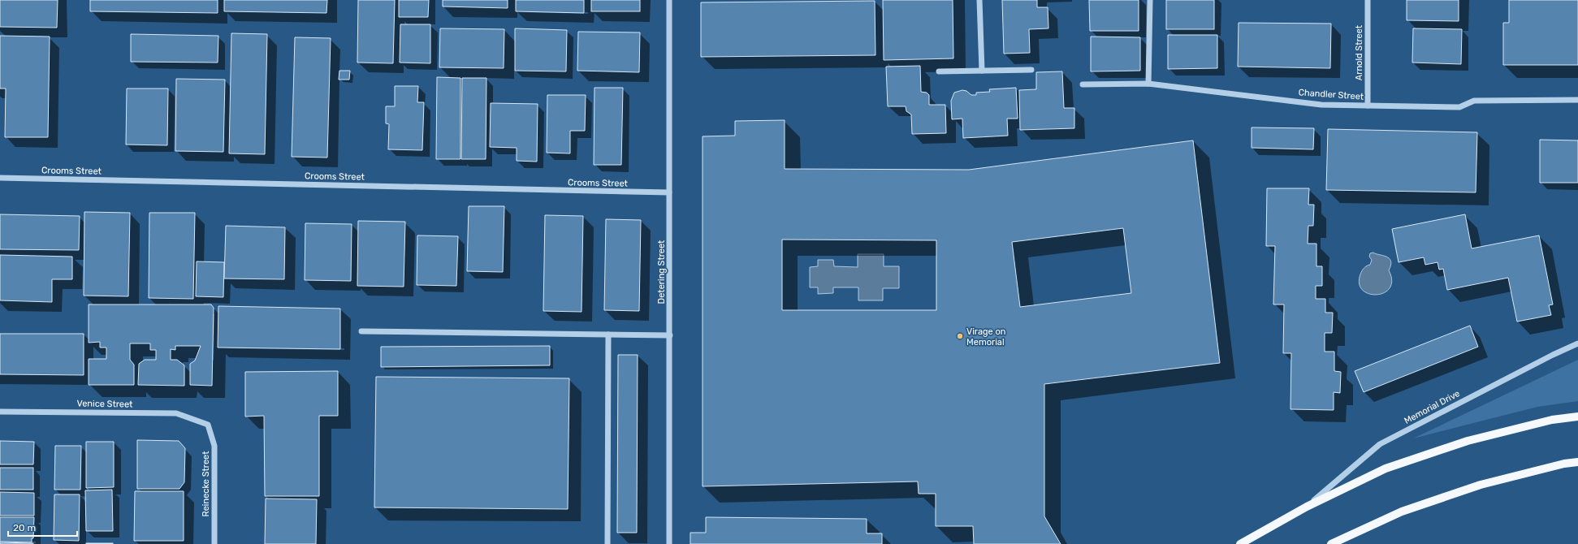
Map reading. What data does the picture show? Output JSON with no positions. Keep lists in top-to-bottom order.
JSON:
{
  "streets": {
    "main road": ["Memorial Drive"],
    "street": [
      "Arnold Street",
      "Chandler Street",
      "Crooms Street",
      "Detering Street",
      "Venice Street",
      "Reinecke Street"
    ]
  },
  "crossings": [
    ["Arnold Street", "Chandler Street"],
    ["Crooms Street", "Detering Street"],
    ["Venice Street", "Reinecke Street"]
  ],
  "places": ["Virage on Memorial"],
  "scale_bar": "20 m"
}
